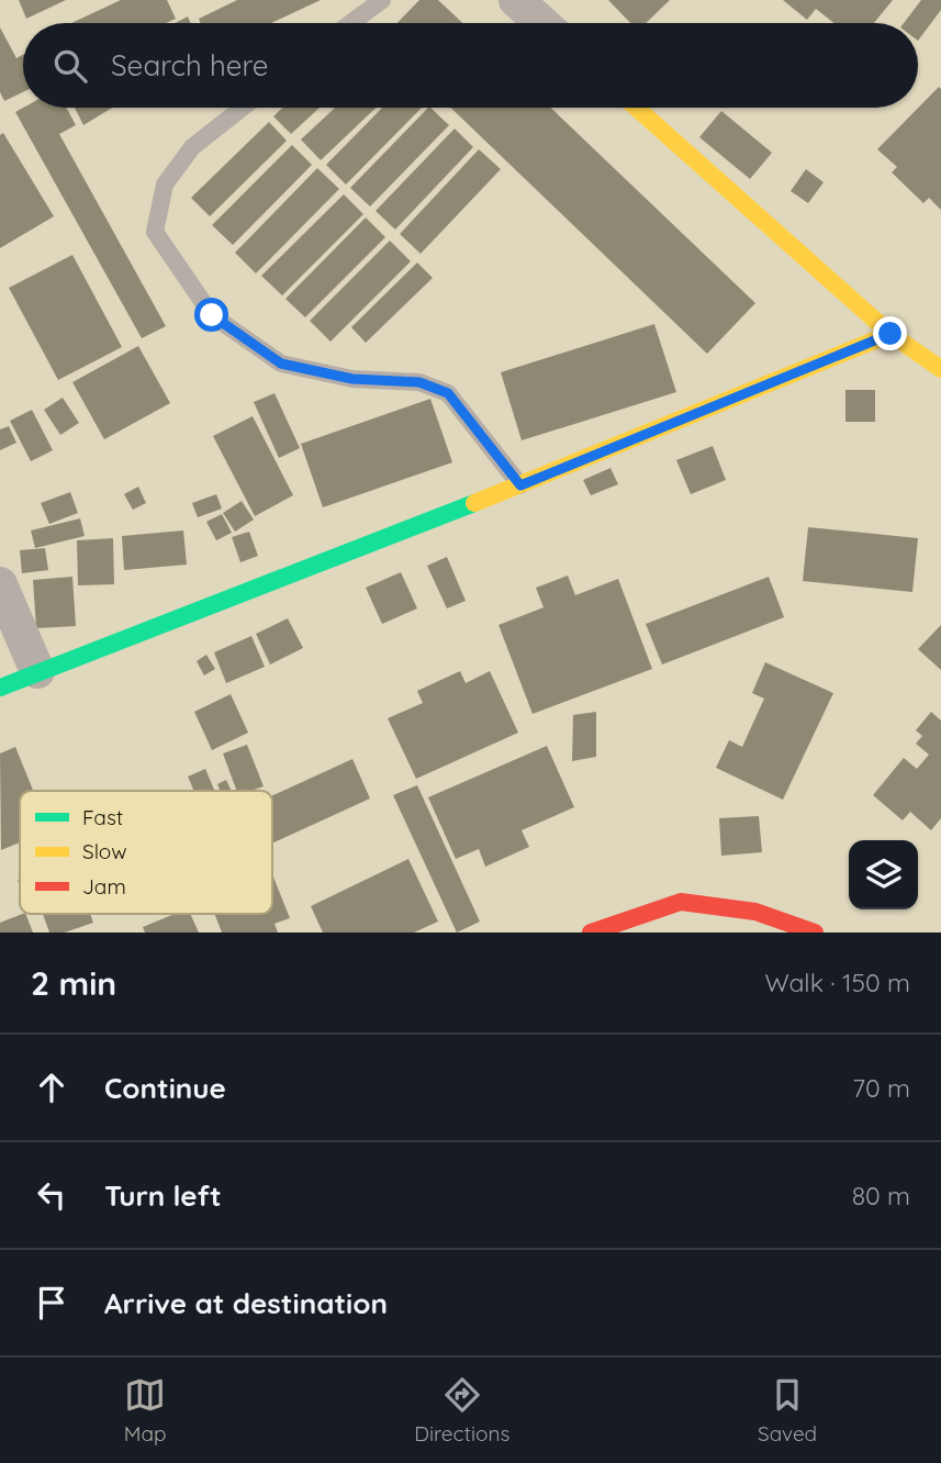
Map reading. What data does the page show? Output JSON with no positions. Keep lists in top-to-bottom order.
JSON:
{
  "legend": ["Fast", "Slow", "Jam"],
  "page": {
    "search": "Search here",
    "heading": ["2 min", "Walk · 150 m"],
    "list": [
      ["Continue", "70 m"],
      ["Turn left", "80 m"],
      "Arrive at destination"
    ],
    "nav": ["Map", "Directions", "Saved"]
  }
}
